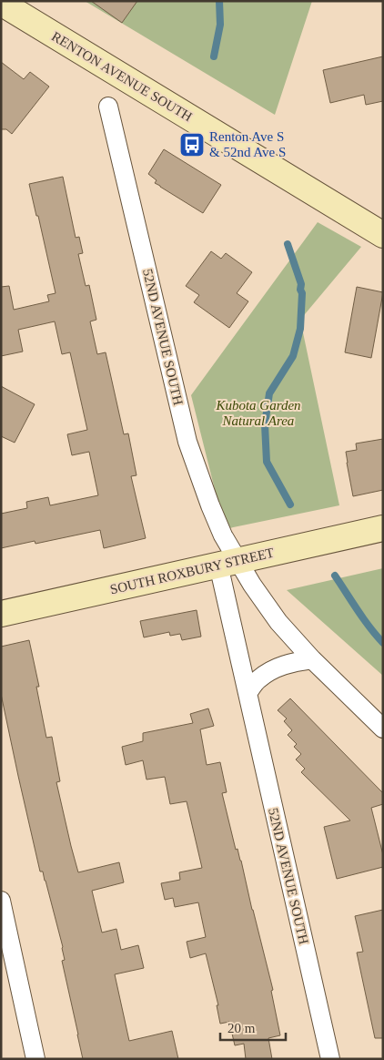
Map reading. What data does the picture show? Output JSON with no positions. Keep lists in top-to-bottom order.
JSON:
{
  "streets": {
    "main road": ["RENTON AVENUE SOUTH", "SOUTH ROXBURY STREET"],
    "street": ["52ND AVENUE SOUTH"]
  },
  "crossings": [
    ["52ND AVENUE SOUTH", "SOUTH ROXBURY STREET"]
  ],
  "parks": ["Kubota Garden Natural Area"],
  "places": {
    "bus stop": ["Renton Ave S & 52nd Ave S"]
  },
  "scale_bar": "20 m"
}
